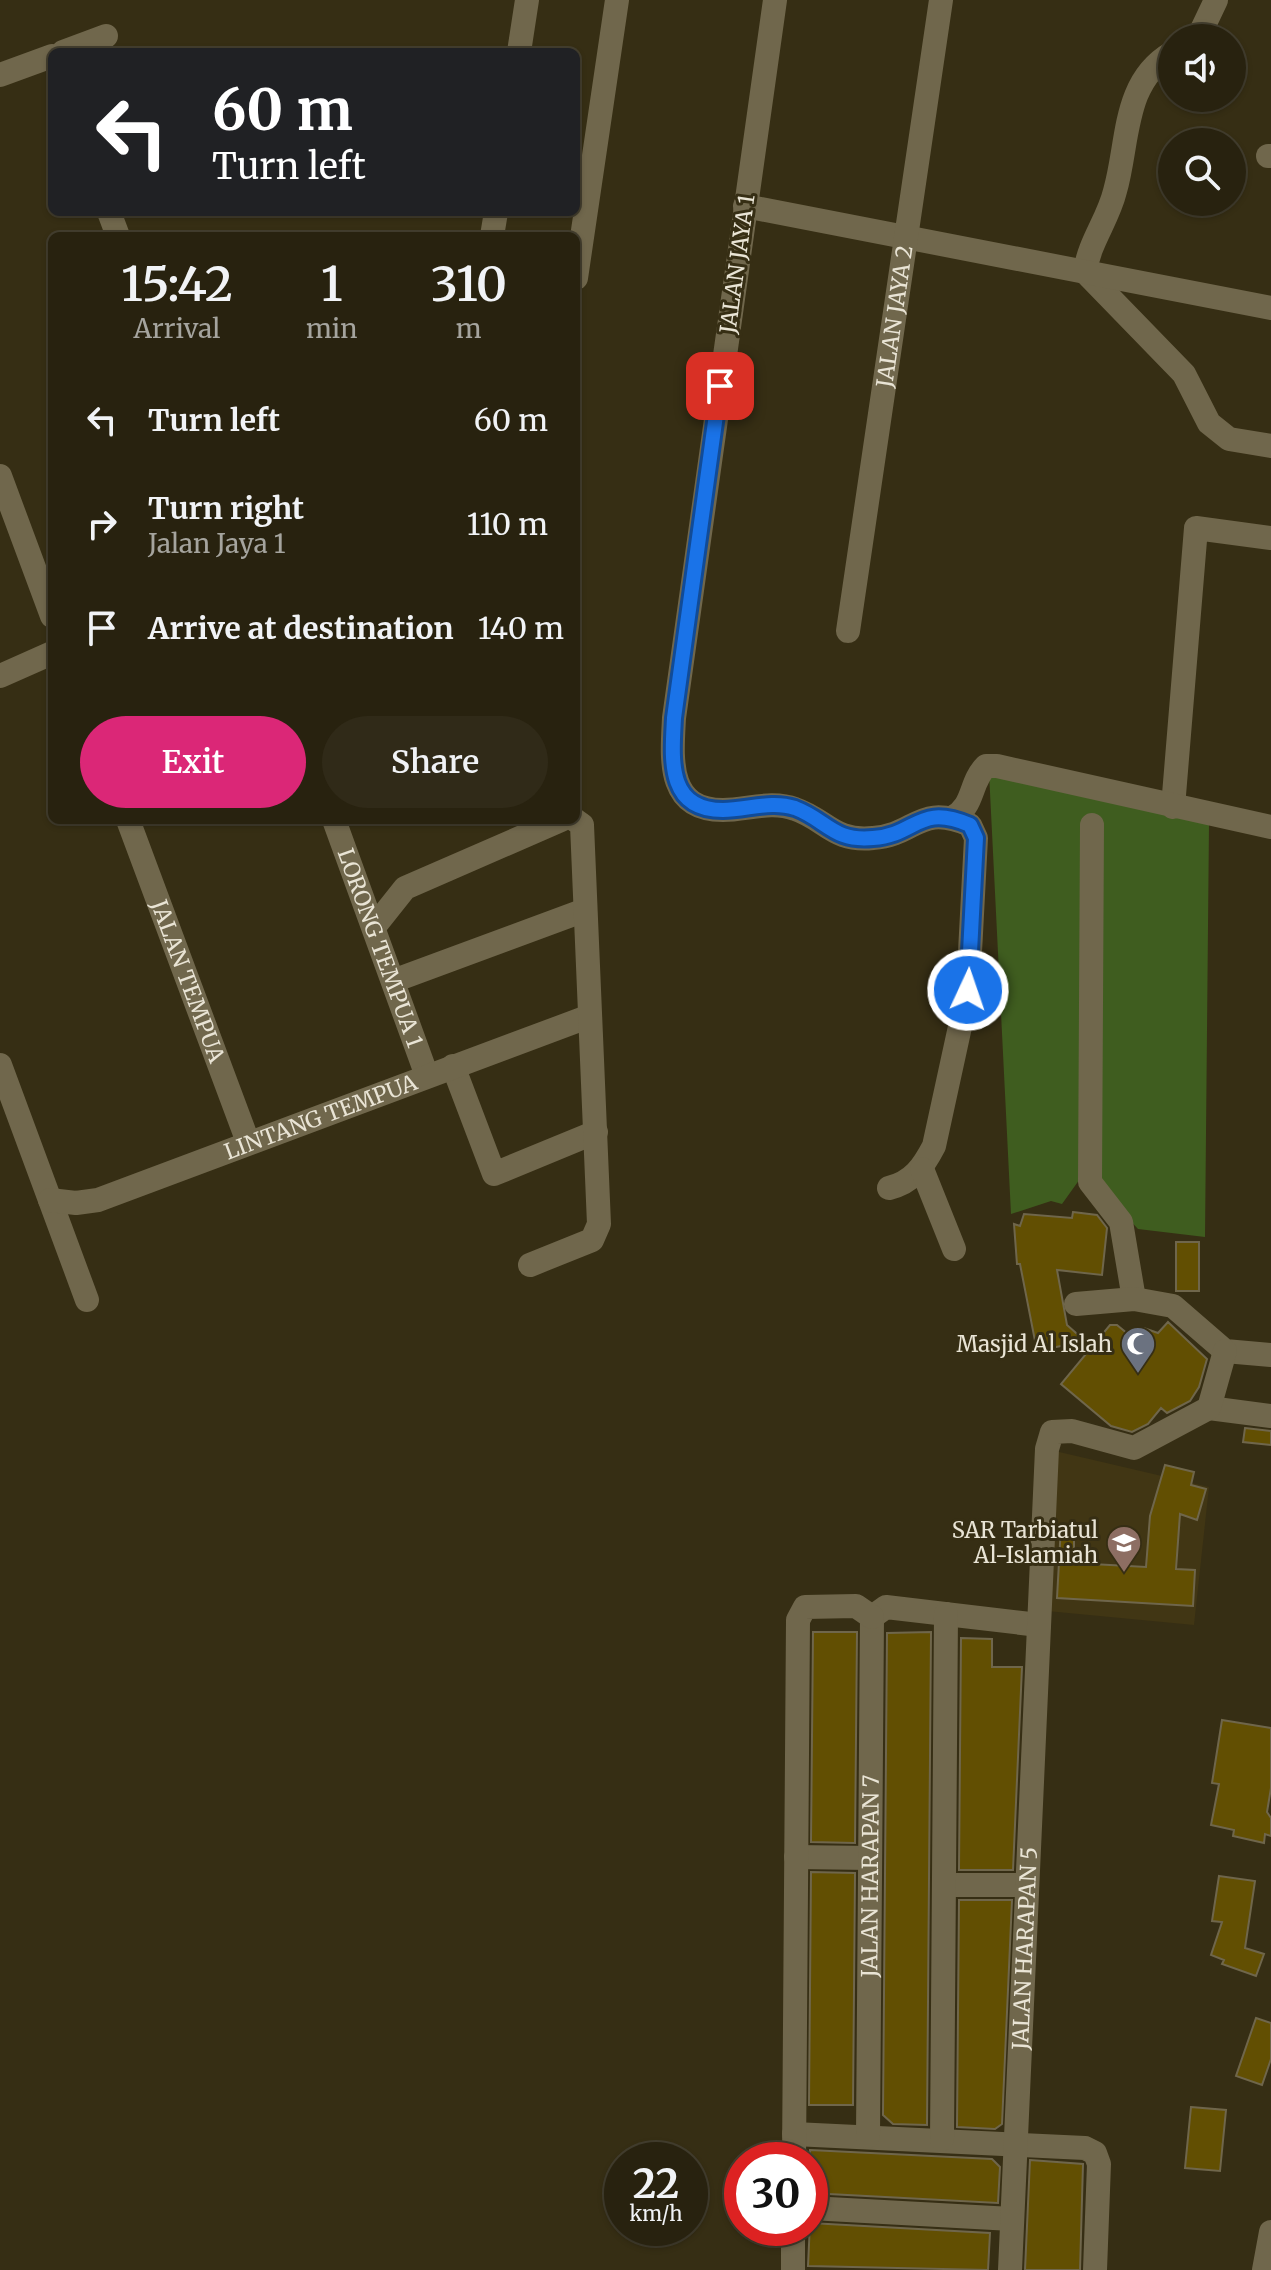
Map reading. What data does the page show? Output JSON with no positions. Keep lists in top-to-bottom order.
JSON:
{
  "streets": {
    "street": [
      "JALAN JAYA 1",
      "JALAN JAYA 2",
      "LORONG TEMPUA 1",
      "JALAN TEMPUA",
      "LINTANG TEMPUA",
      "JALAN HARAPAN 7",
      "JALAN HARAPAN 5"
    ]
  },
  "crossings": [
    ["LORONG TEMPUA 1", "LINTANG TEMPUA"],
    ["JALAN TEMPUA", "LINTANG TEMPUA"]
  ],
  "places": {
    "mosque": ["Masjid Al Islah"],
    "school or university": ["SAR Tarbiatul Al-Islamiah"]
  },
  "page": {
    "turn": ["60 m", "Turn left"],
    "eta": [
      "15:42",
      "Arrival",
      "1",
      "min",
      "310",
      "m"
    ],
    "list": [
      {
        "name": "Turn left",
        "value": "60 m"
      },
      {
        "name": "Turn right",
        "note": "Jalan Jaya 1",
        "value": "110 m"
      },
      {
        "name": "Arrive at destination",
        "value": "140 m"
      }
    ],
    "buttons": ["Exit", "Share"],
    "speed": "22 km/h",
    "limit": "30"
  }
}
